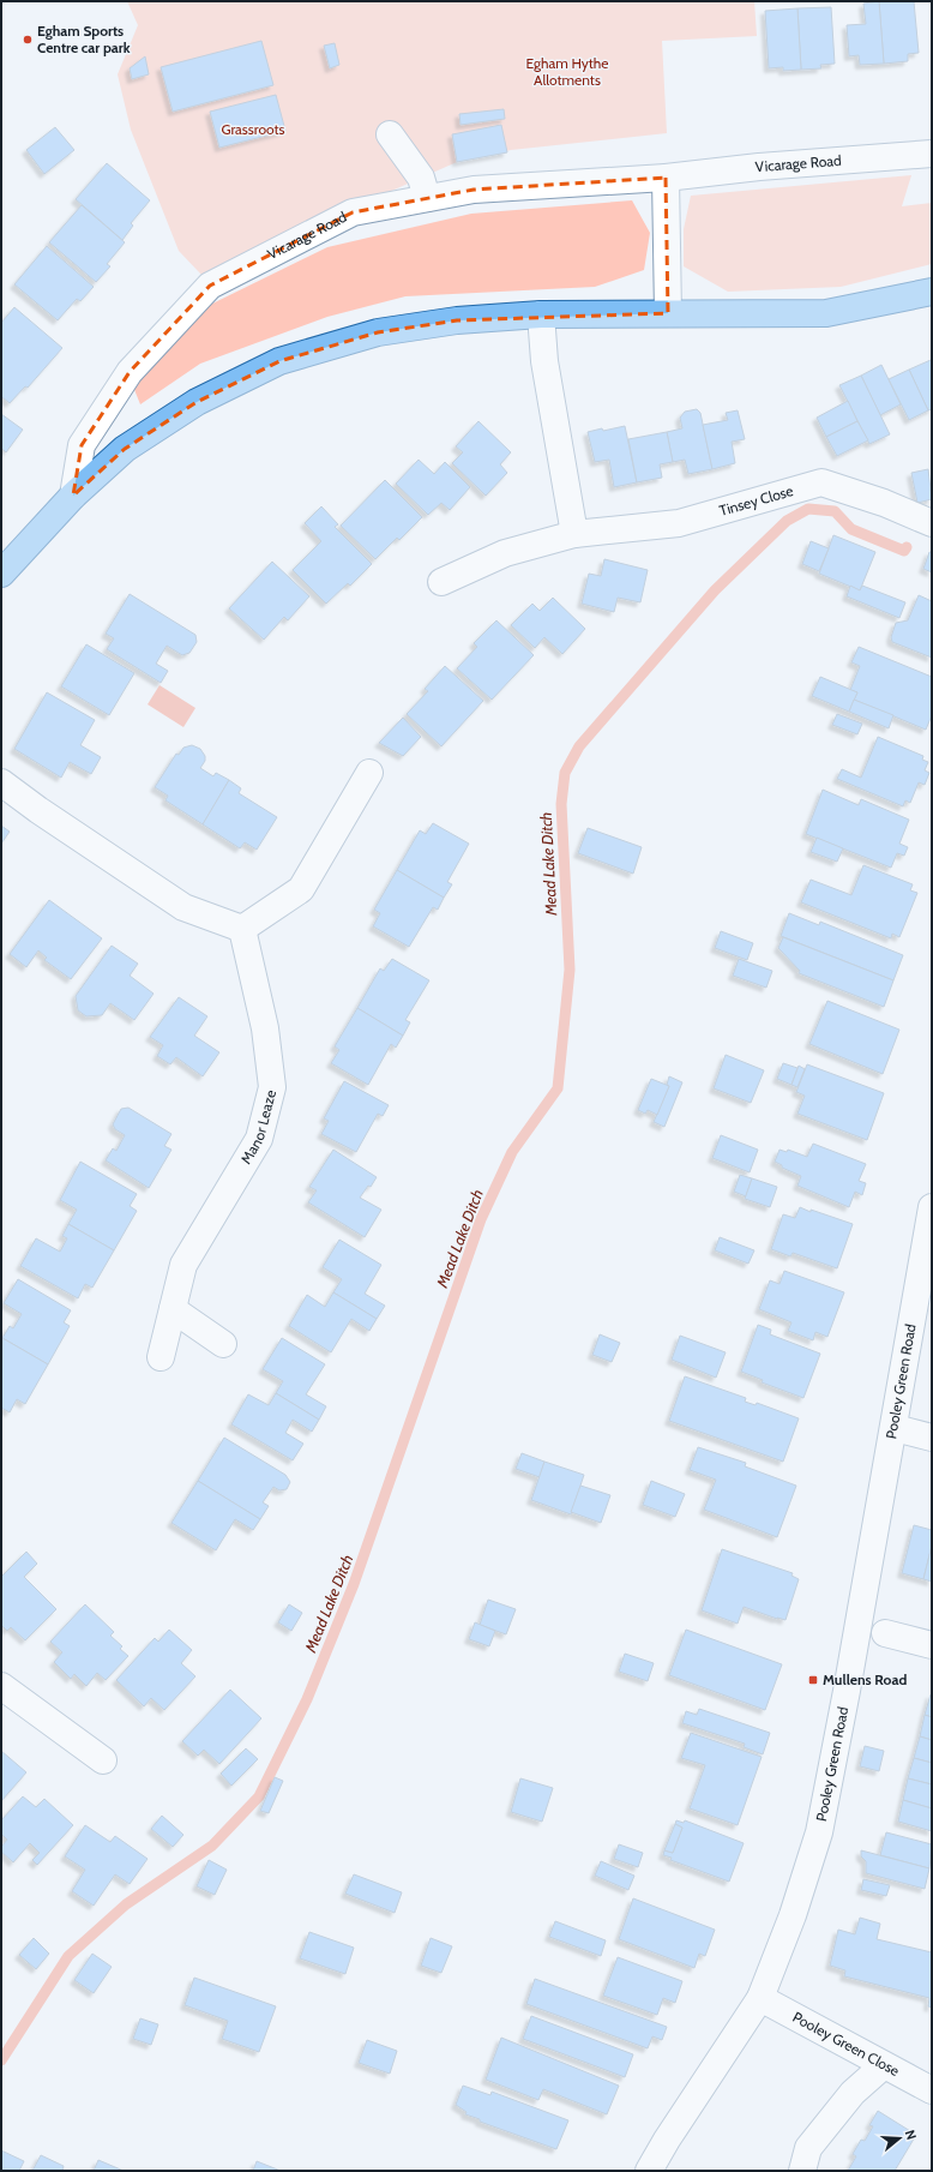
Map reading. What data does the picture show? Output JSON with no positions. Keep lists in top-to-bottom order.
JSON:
{
  "streets": {
    "street": [
      "Vicarage Road",
      "Tinsey Close",
      "Manor Leaze",
      "Pooley Green Road",
      "Pooley Green Close"
    ]
  },
  "crossings": [
    ["Pooley Green Road", "Pooley Green Close"]
  ],
  "water": ["Mead Lake Ditch"],
  "parks": ["Egham Hythe Allotments", "Grassroots"],
  "places": {
    "other": ["Egham Sports Centre car park"],
    "transit": ["Mullens Road"]
  },
  "north": "right"
}
